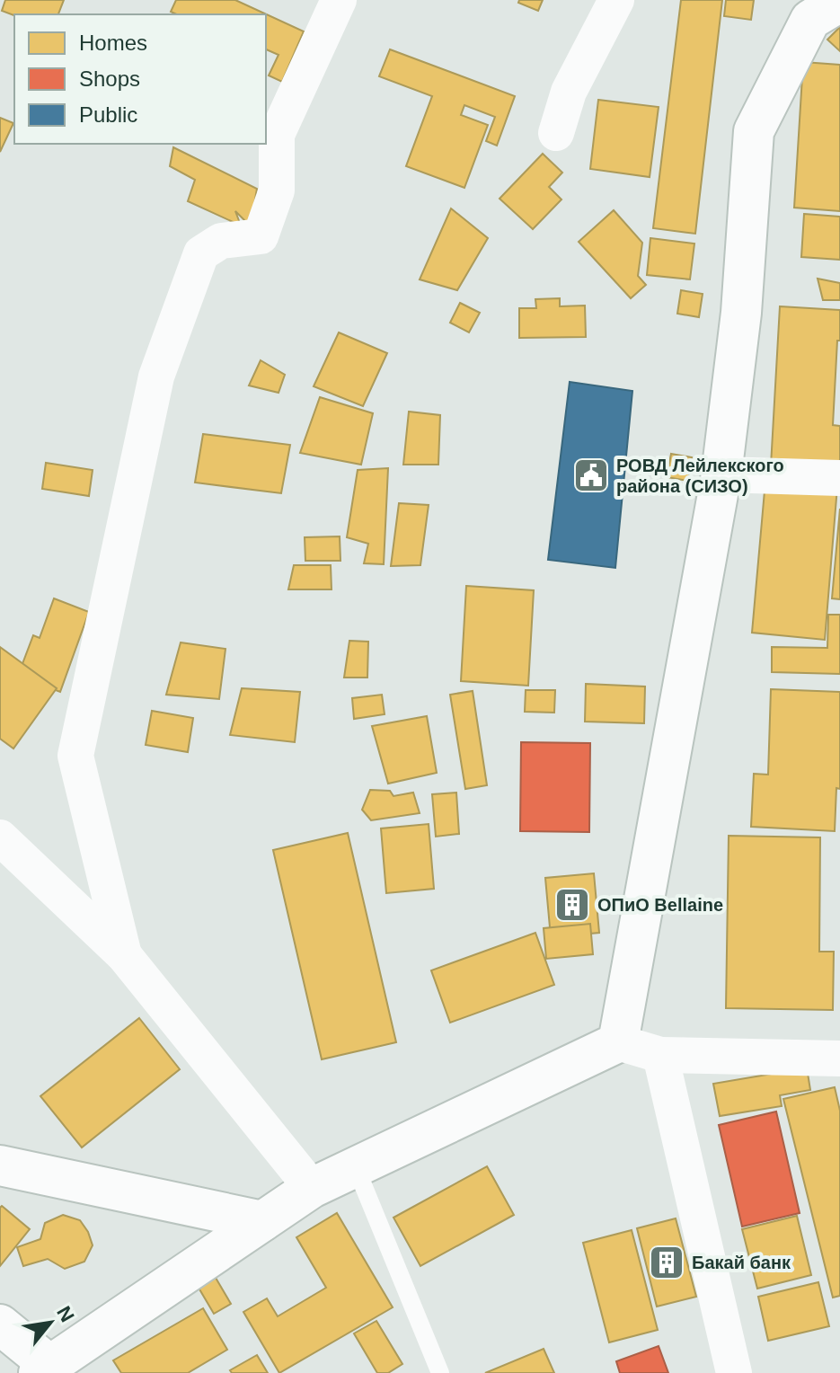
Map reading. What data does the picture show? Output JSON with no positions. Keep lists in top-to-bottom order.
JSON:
{
  "places": {
    "public building": ["РОВД Лейлекского района (СИЗО)"],
    "building": ["ОПиО Bellaine", "Бакай банк"]
  },
  "legend": ["Homes", "Shops", "Public"],
  "north": "top right"
}
